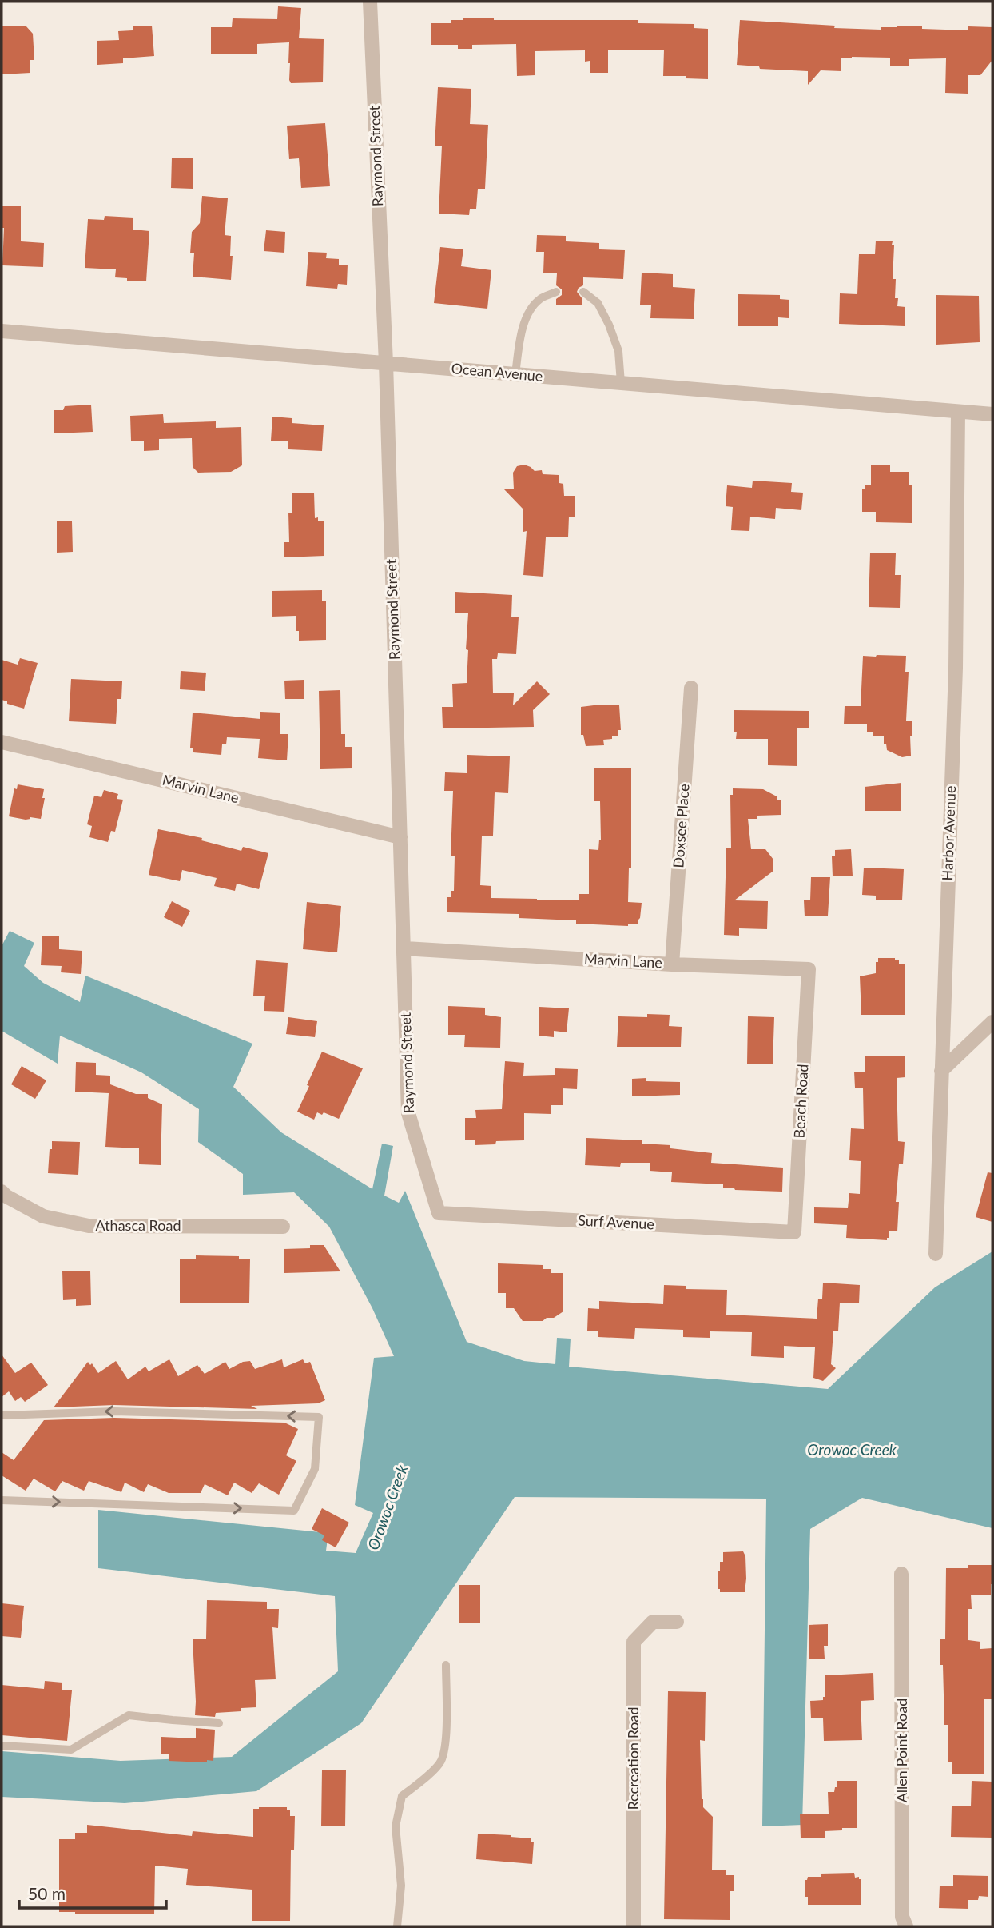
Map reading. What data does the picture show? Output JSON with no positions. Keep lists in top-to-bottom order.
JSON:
{
  "streets": {
    "street": [
      "Raymond Street",
      "Ocean Avenue",
      "Marvin Lane",
      "Doxsee Place",
      "Harbor Avenue",
      "Beach Road",
      "Surf Avenue",
      "Athasca Road",
      "Allen Point Road",
      "Recreation Road"
    ]
  },
  "crossings": [
    ["Raymond Street", "Ocean Avenue"],
    ["Raymond Street", "Marvin Lane"],
    ["Raymond Street", "Surf Avenue"],
    ["Ocean Avenue", "Harbor Avenue"],
    ["Marvin Lane", "Doxsee Place"],
    ["Marvin Lane", "Beach Road"],
    ["Beach Road", "Surf Avenue"]
  ],
  "water": ["Orowoc Creek"],
  "scale_bar": "50 m"
}
